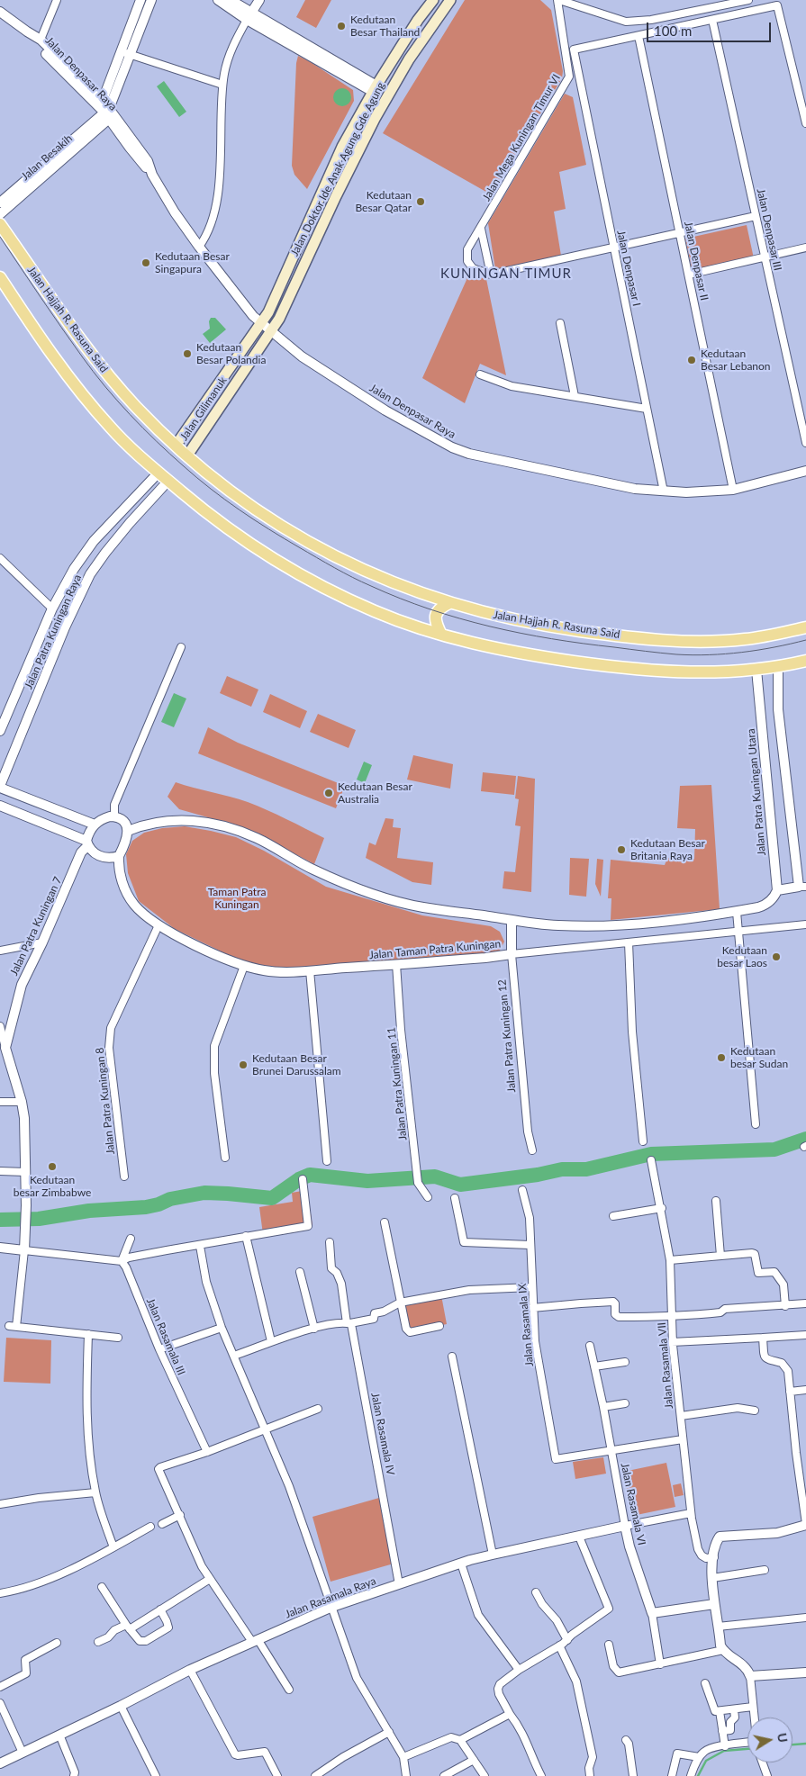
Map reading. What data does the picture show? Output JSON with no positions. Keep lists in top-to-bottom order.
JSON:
{
  "streets": {
    "main road": ["Jalan Doktor Ide Anak Agung Gde Agung", "Jalan Hajjah R. Rasuna Said", "Jalan Gilimanuk"],
    "street": [
      "Jalan Denpasar Raya",
      "Jalan Mega Kuningan Timur VI",
      "Jalan Besakih",
      "Jalan Denpasar III",
      "Jalan Denpasar II",
      "Jalan Denpasar I",
      "Jalan Patra Kuningan Raya",
      "Jalan Patra Kuningan Utara",
      "Jalan Patra Kuningan 7",
      "Jalan Taman Patra Kuningan",
      "Jalan Patra Kuningan 12",
      "Jalan Patra Kuningan 11",
      "Jalan Patra Kuningan 8",
      "Jalan Rasamala IX",
      "Jalan Rasamala III",
      "Jalan Rasamala VII",
      "Jalan Rasamala IV",
      "Jalan Rasamala VI",
      "Jalan Rasamala Raya"
    ]
  },
  "crossings": [
    ["Jalan Denpasar Raya", "Jalan Besakih"],
    ["Jalan Denpasar Raya", "Jalan Doktor Ide Anak Agung Gde Agung"],
    ["Jalan Denpasar Raya", "Jalan Denpasar II"],
    ["Jalan Denpasar Raya", "Jalan Denpasar I"],
    ["Jalan Denpasar Raya", "Jalan Gilimanuk"],
    ["Jalan Doktor Ide Anak Agung Gde Agung", "Jalan Gilimanuk"],
    ["Jalan Denpasar II", "Jalan Denpasar I"],
    ["Jalan Hajjah R. Rasuna Said", "Jalan Gilimanuk"],
    ["Jalan Patra Kuningan 7", "Jalan Taman Patra Kuningan"],
    ["Jalan Taman Patra Kuningan", "Jalan Patra Kuningan 12"],
    ["Jalan Taman Patra Kuningan", "Jalan Patra Kuningan 11"],
    ["Jalan Taman Patra Kuningan", "Jalan Patra Kuningan 8"],
    ["Jalan Rasamala IX", "Jalan Rasamala VI"],
    ["Jalan Rasamala VII", "Jalan Rasamala Raya"],
    ["Jalan Rasamala IV", "Jalan Rasamala Raya"],
    ["Jalan Rasamala VI", "Jalan Rasamala Raya"]
  ],
  "districts": ["KUNINGAN TIMUR"],
  "parks": ["Taman Patra Kuningan"],
  "places": [
    "Kedutaan Besar Thailand",
    "Kedutaan Besar Qatar",
    "Kedutaan Besar Singapura",
    "Kedutaan Besar Polandia",
    "Kedutaan Besar Lebanon",
    "Kedutaan Besar Australia",
    "Kedutaan Besar Britania Raya",
    "Kedutaan besar Laos",
    "Kedutaan besar Sudan",
    "Kedutaan Besar Brunei Darussalam",
    "Kedutaan besar Zimbabwe"
  ],
  "scale_bar": "100 m",
  "north": "right"
}
